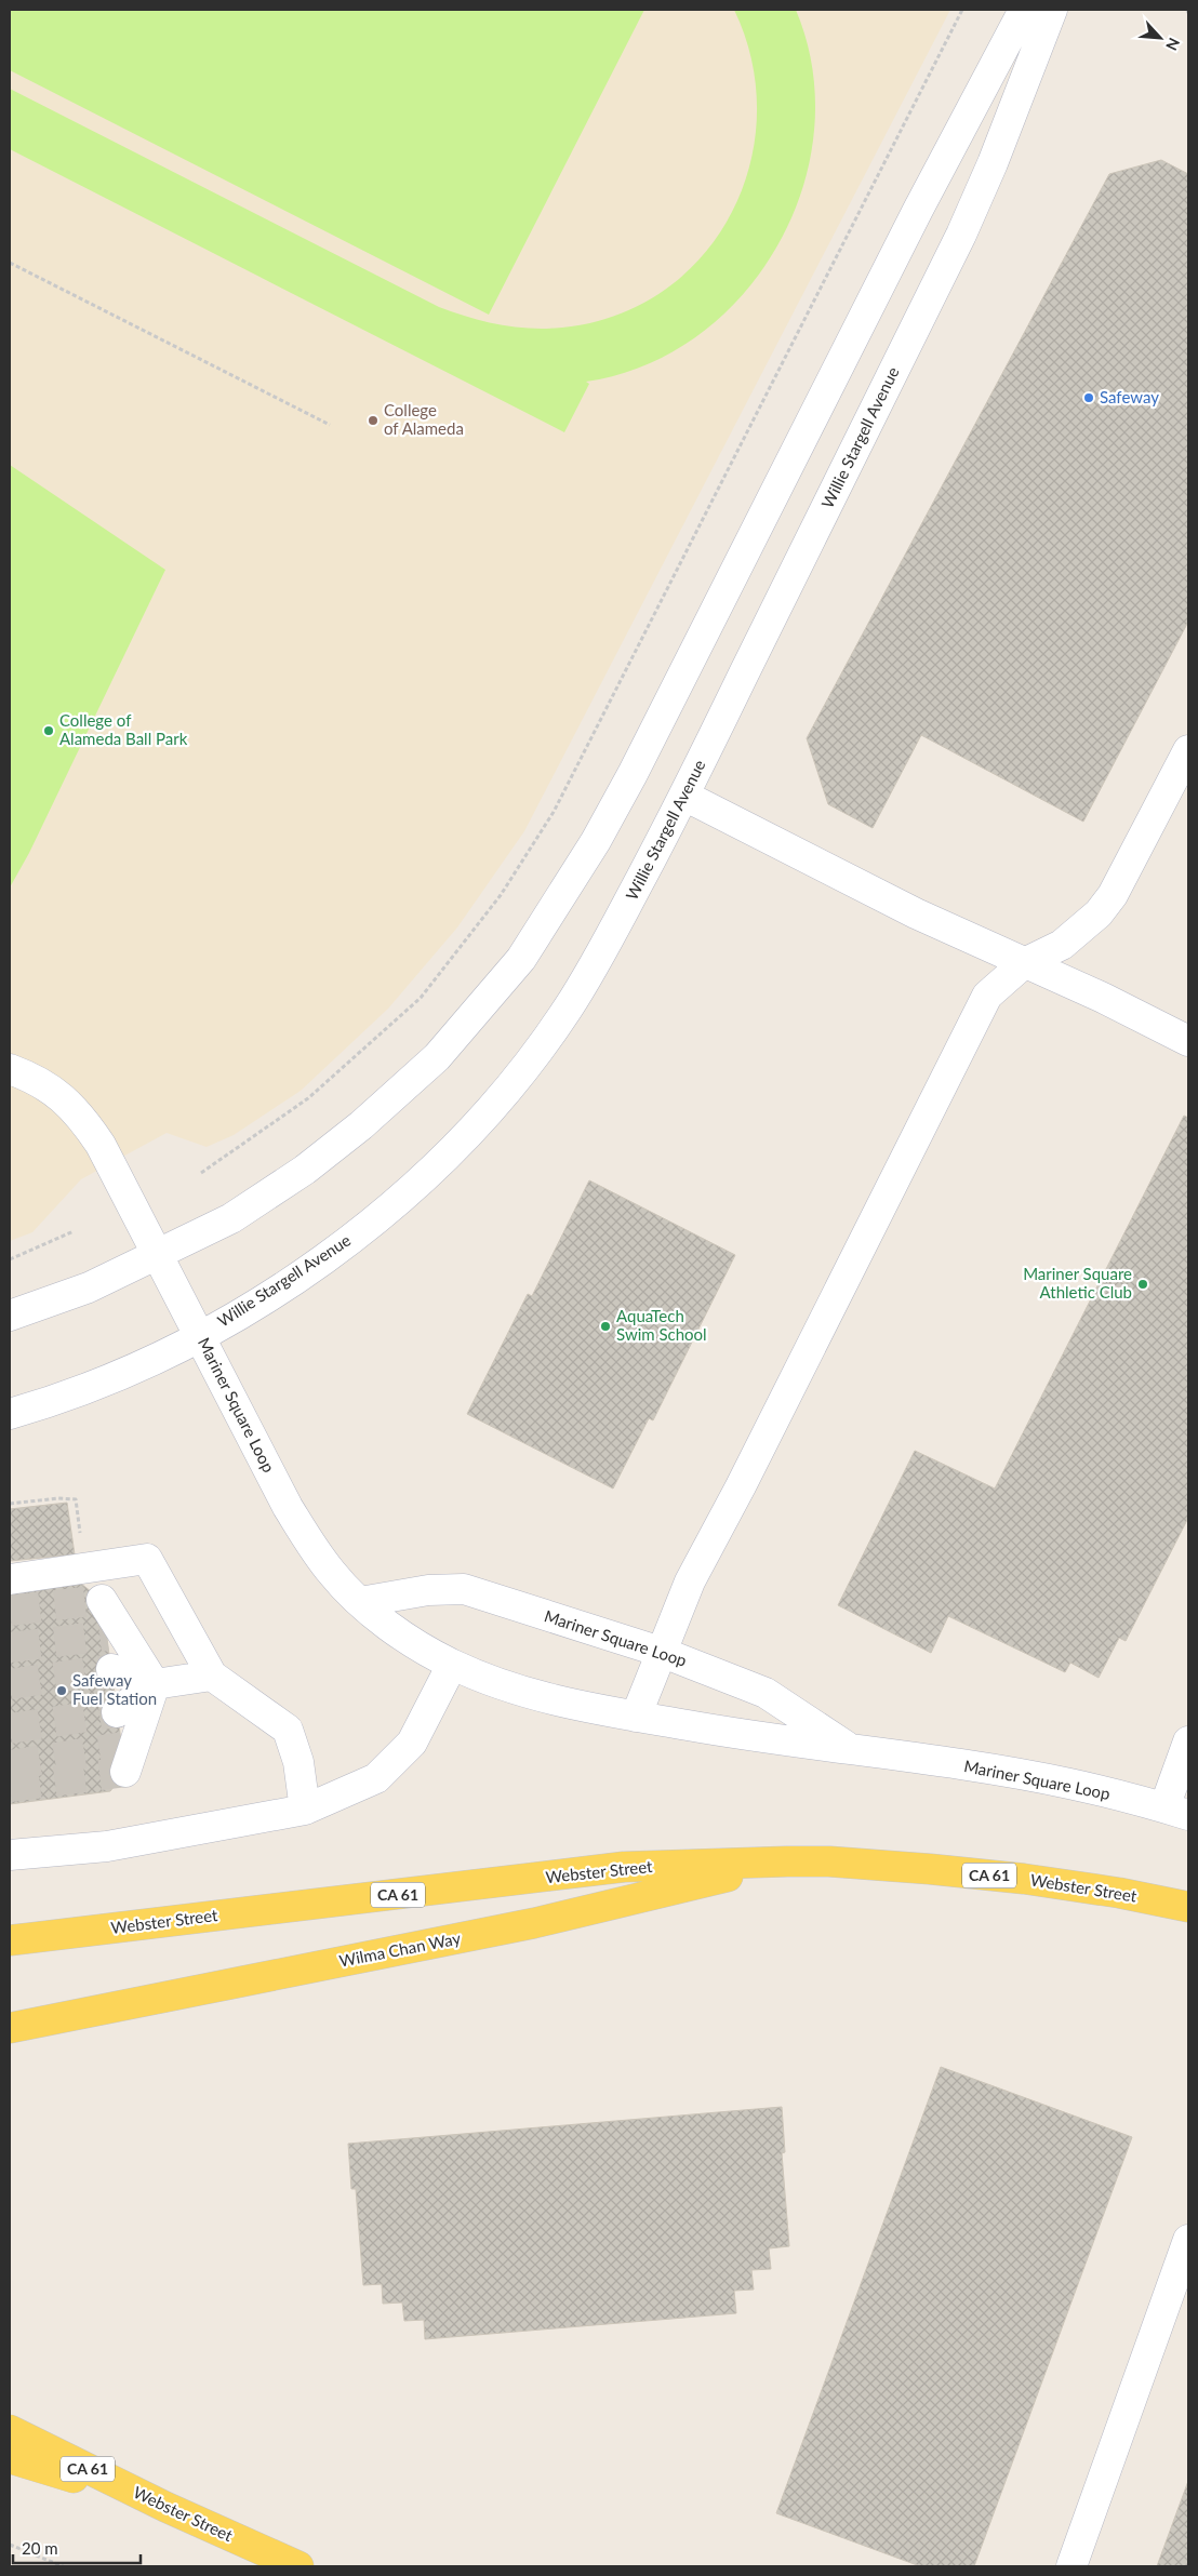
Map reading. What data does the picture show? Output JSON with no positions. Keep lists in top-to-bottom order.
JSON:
{
  "streets": {
    "main road": ["Webster Street", "CA 61", "Wilma Chan Way"],
    "street": ["Willie Stargell Avenue", "Mariner Square Loop"]
  },
  "crossings": [
    ["Willie Stargell Avenue", "Mariner Square Loop"],
    ["Webster Street", "Wilma Chan Way"]
  ],
  "places": [
    "Safeway",
    "College of Alameda",
    "College of Alameda Ball Park",
    "Mariner Square Athletic Club",
    "AquaTech Swim School",
    "Safeway Fuel Station"
  ],
  "scale_bar": "20 m",
  "north": "bottom right"
}
